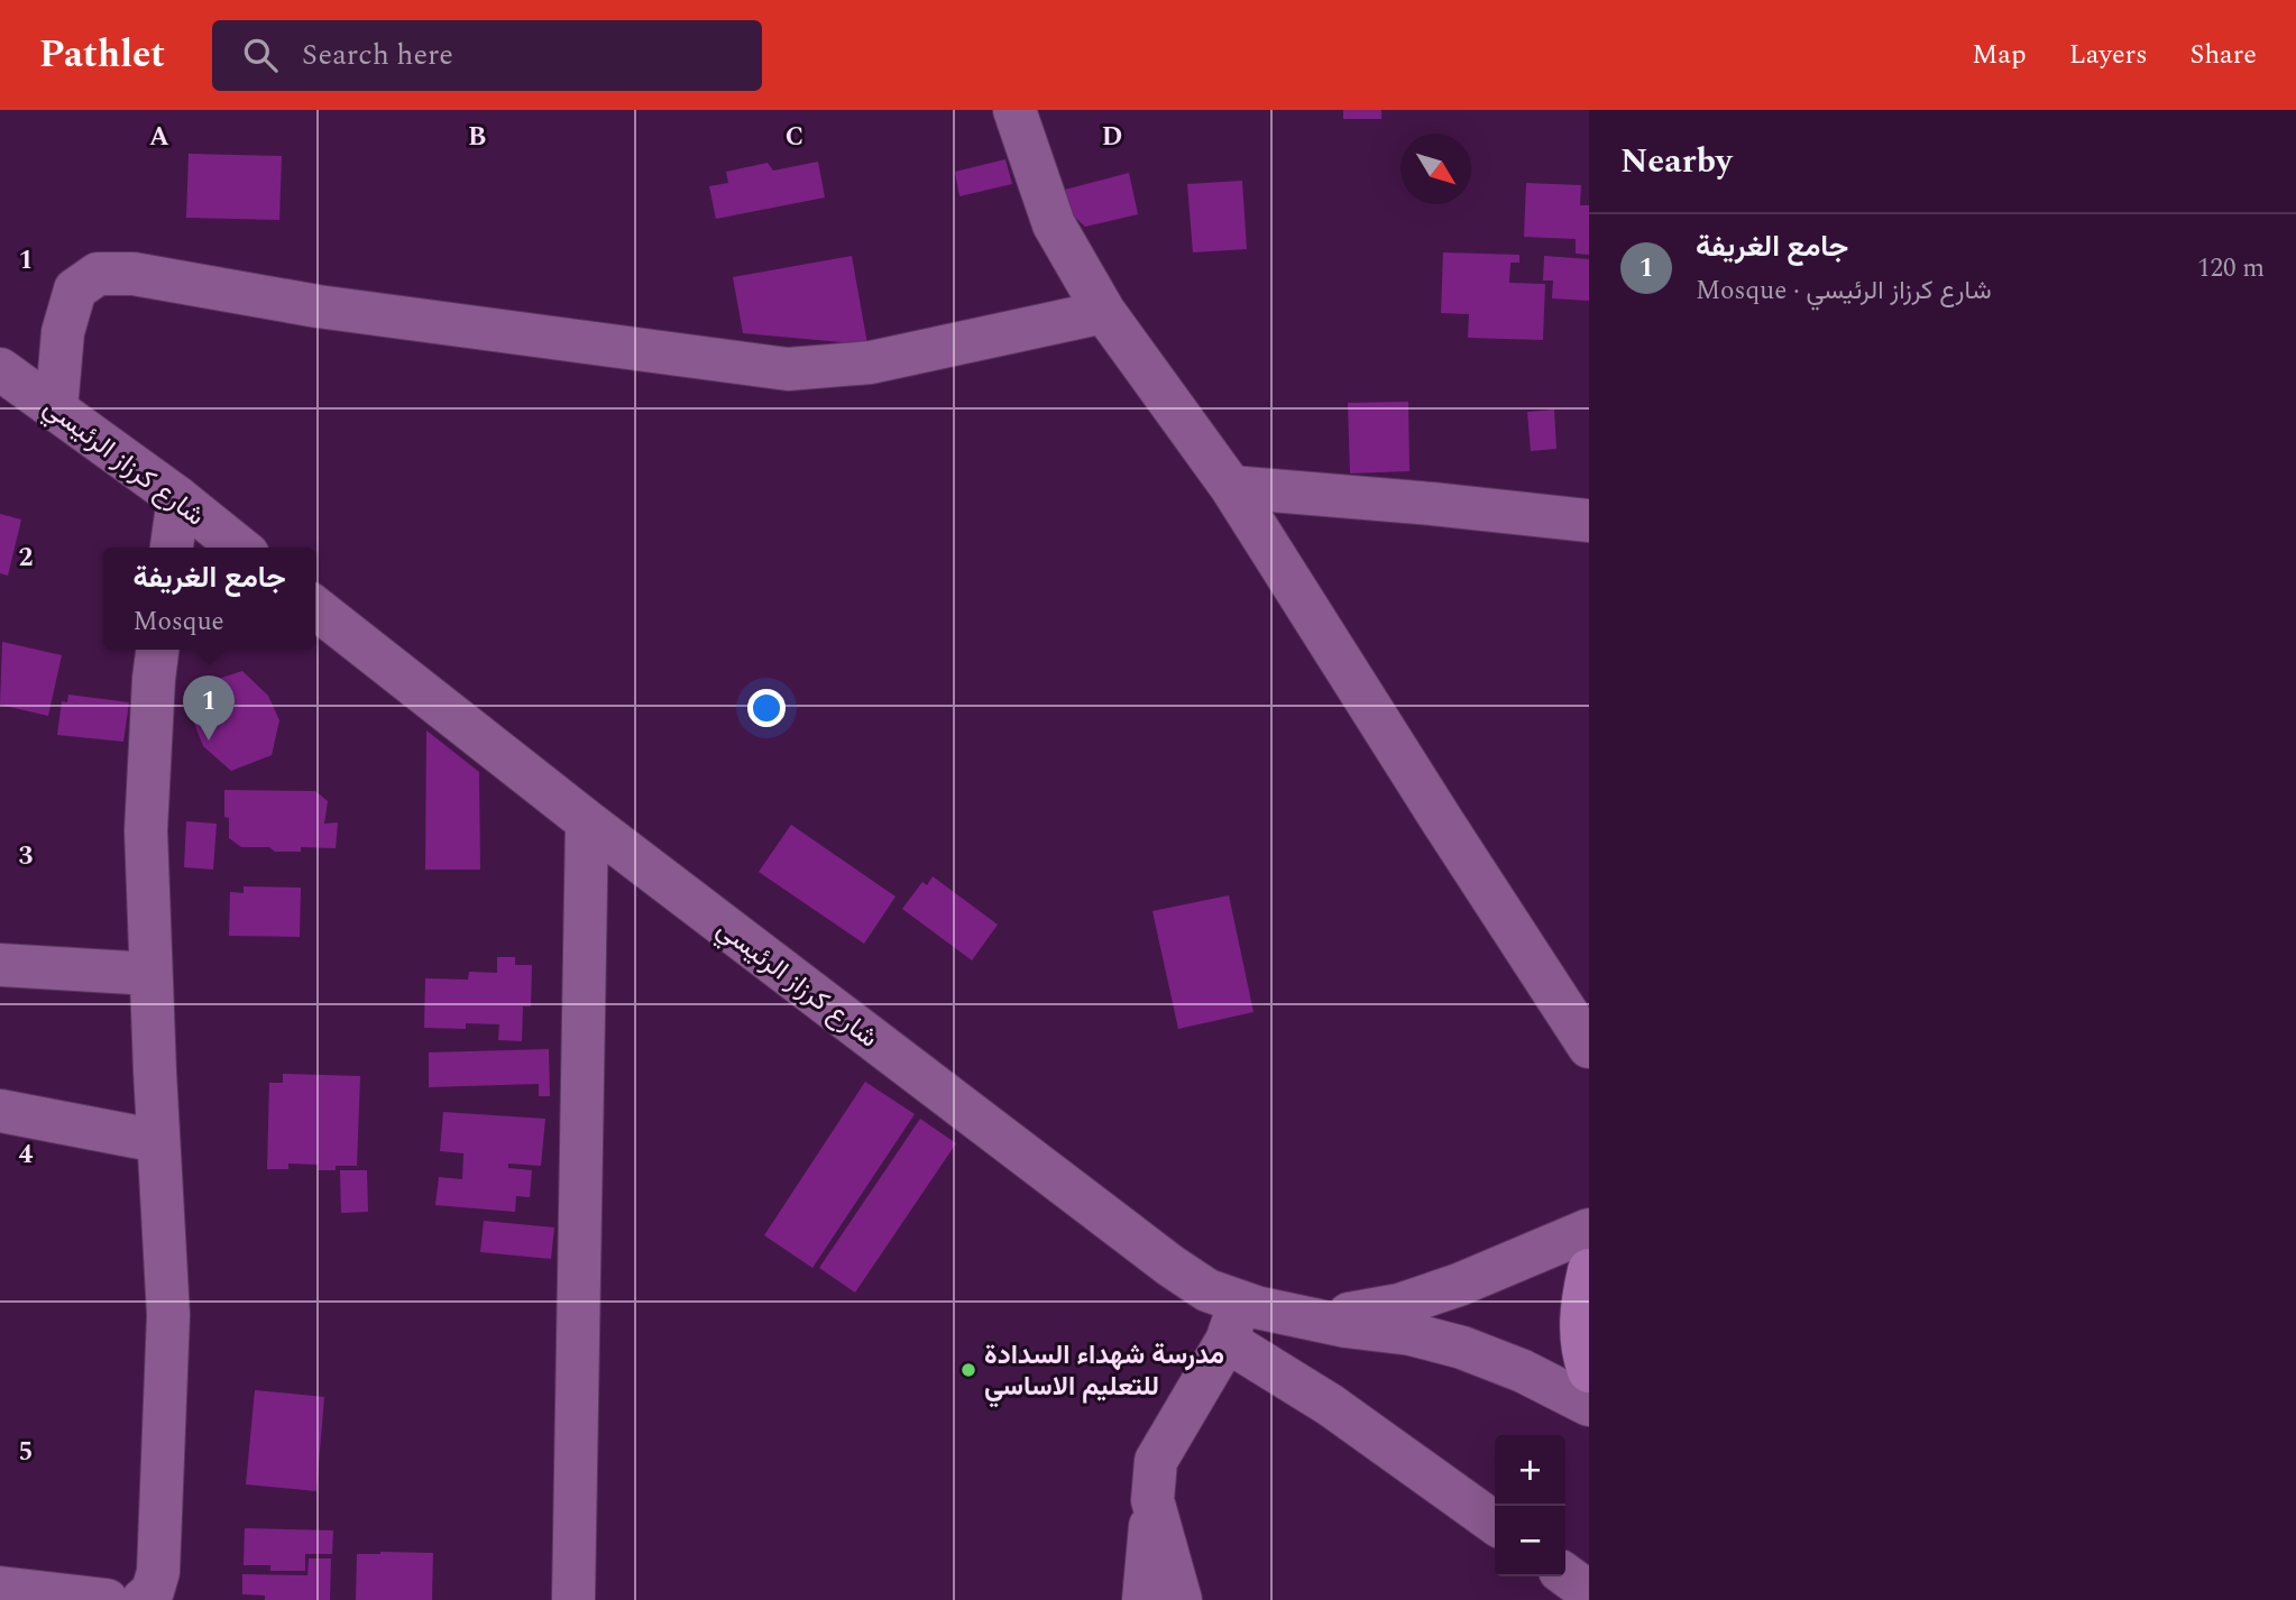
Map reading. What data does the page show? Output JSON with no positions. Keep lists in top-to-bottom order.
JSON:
{
  "streets": {
    "street": ["شارع كرزاز الرئيسي"]
  },
  "places": ["مدرسة شهداء السدادة للتعليم الاساسي"],
  "north": "bottom right",
  "page": {
    "header": "Pathlet",
    "search": "Search here",
    "nav": ["Map", "Layers", "Share"],
    "heading": "Nearby",
    "list": [
      {
        "mark": "1",
        "name": "جامع الغريفة",
        "note": "Mosque · شارع كرزاز الرئيسي",
        "value": "120 m"
      }
    ],
    "popup": ["جامع الغريفة", "Mosque"],
    "pins": "1",
    "map_buttons": ["+", "−"]
  },
  "grid": {
    "columns": [
      "A",
      "B",
      "C",
      "D"
    ],
    "rows": [
      "1",
      "2",
      "3",
      "4",
      "5"
    ]
  }
}
